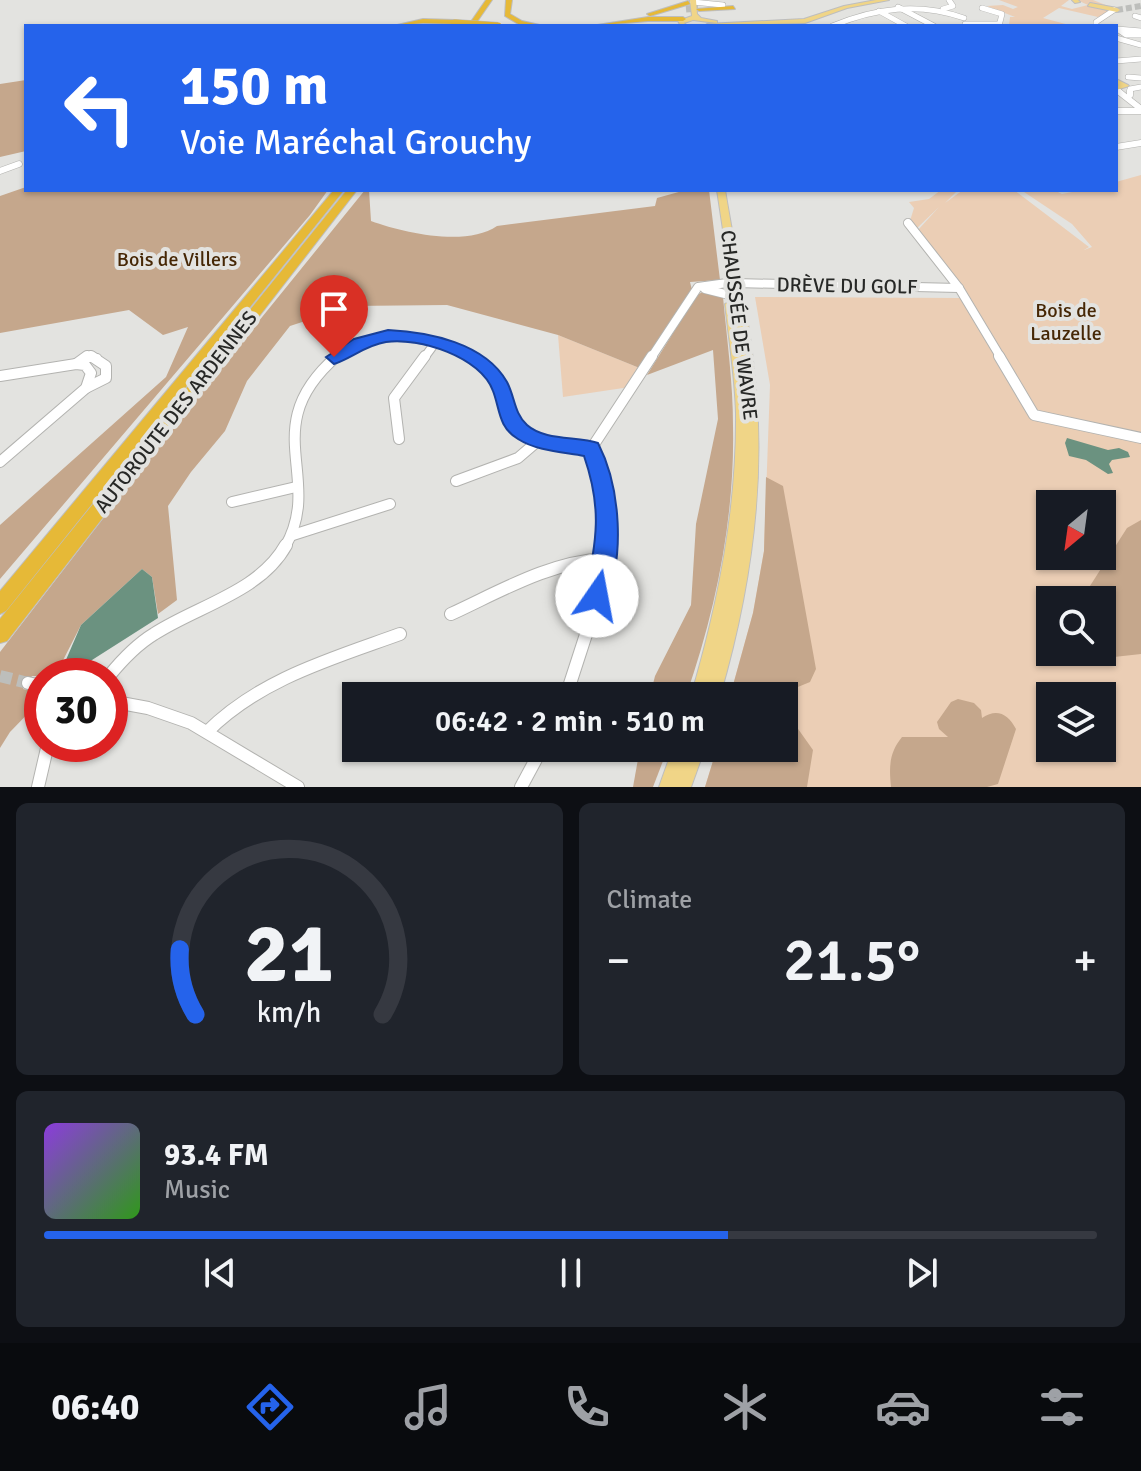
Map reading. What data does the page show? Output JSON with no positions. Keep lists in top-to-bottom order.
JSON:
{
  "streets": {
    "highway": ["AUTOROUTE DES ARDENNES"],
    "main road": ["CHAUSSÉE DE WAVRE"],
    "street": ["DRÈVE DU GOLF"]
  },
  "crossings": [
    ["DRÈVE DU GOLF", "CHAUSSÉE DE WAVRE"]
  ],
  "parks": ["Bois de Villers", "Bois de Lauzelle"],
  "north": "bottom left",
  "page": {
    "turn": ["150 m", "Voie Maréchal Grouchy"],
    "limit": "30",
    "trip": "06:42 · 2 min · 510 m",
    "tile": "Climate",
    "heat": ["−", "21.5°", "+"],
    "song": ["93.4 FM", "Music"],
    "tabs": "06:40",
    "gauge": ["21", "km/h"]
  }
}
